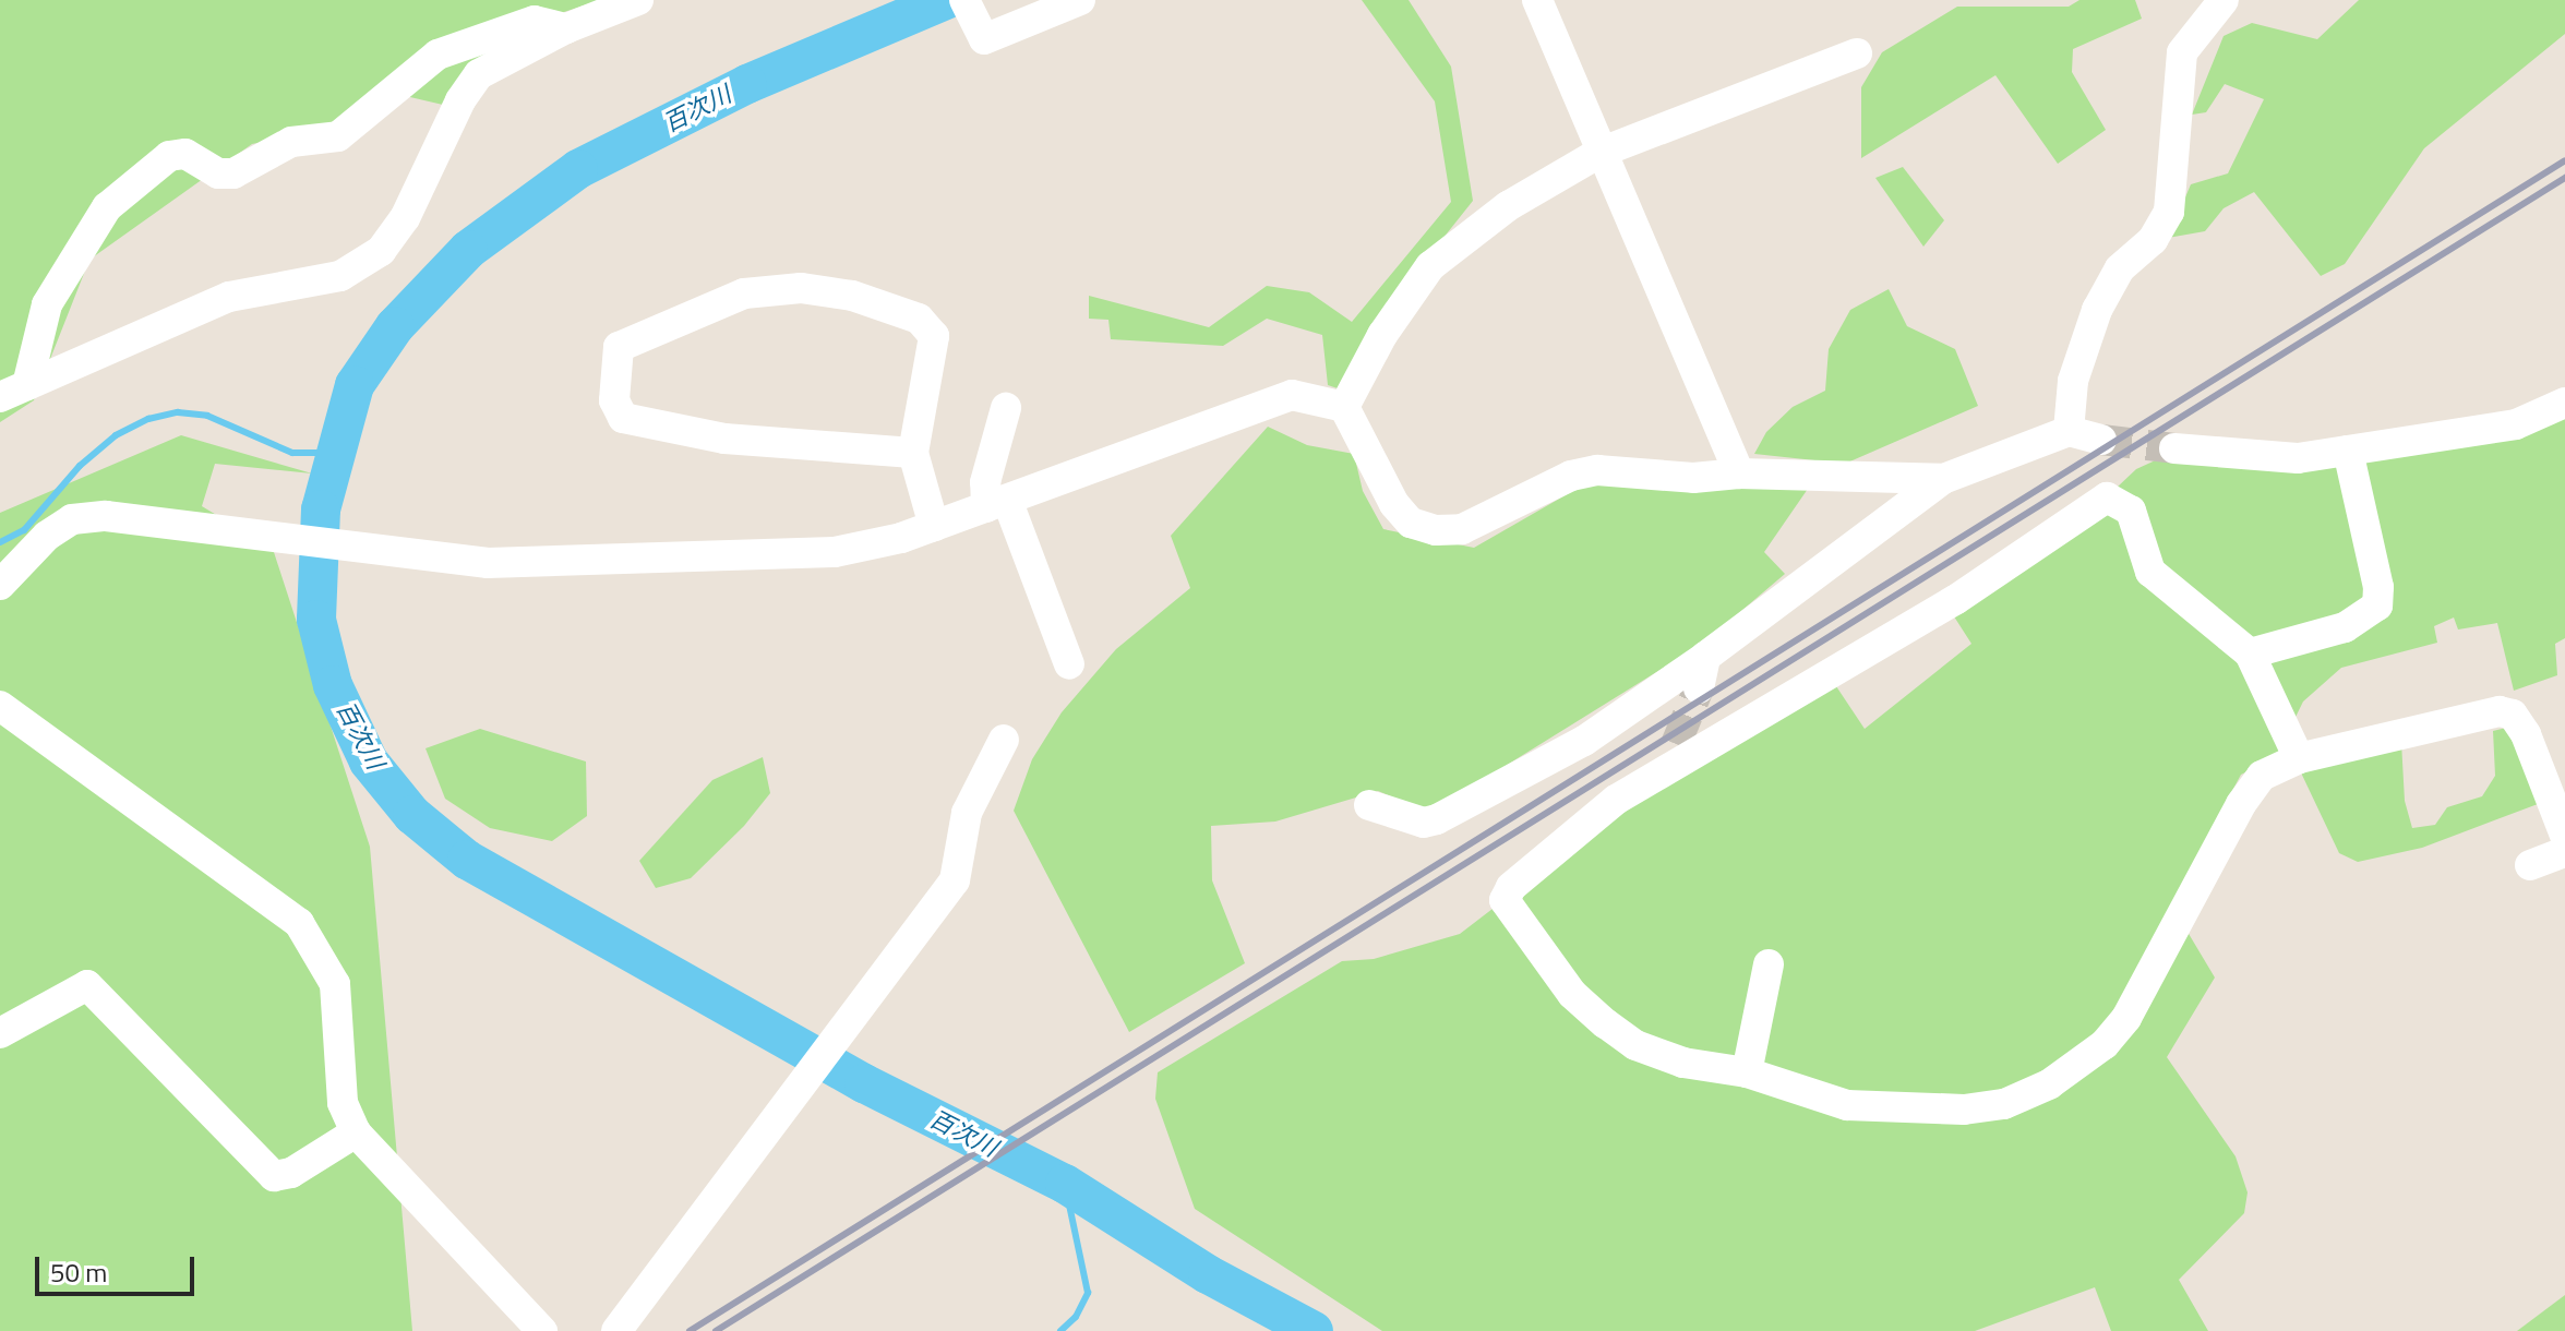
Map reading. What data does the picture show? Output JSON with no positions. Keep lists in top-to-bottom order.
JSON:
{
  "water": ["百次川"],
  "scale_bar": "50 m"
}
